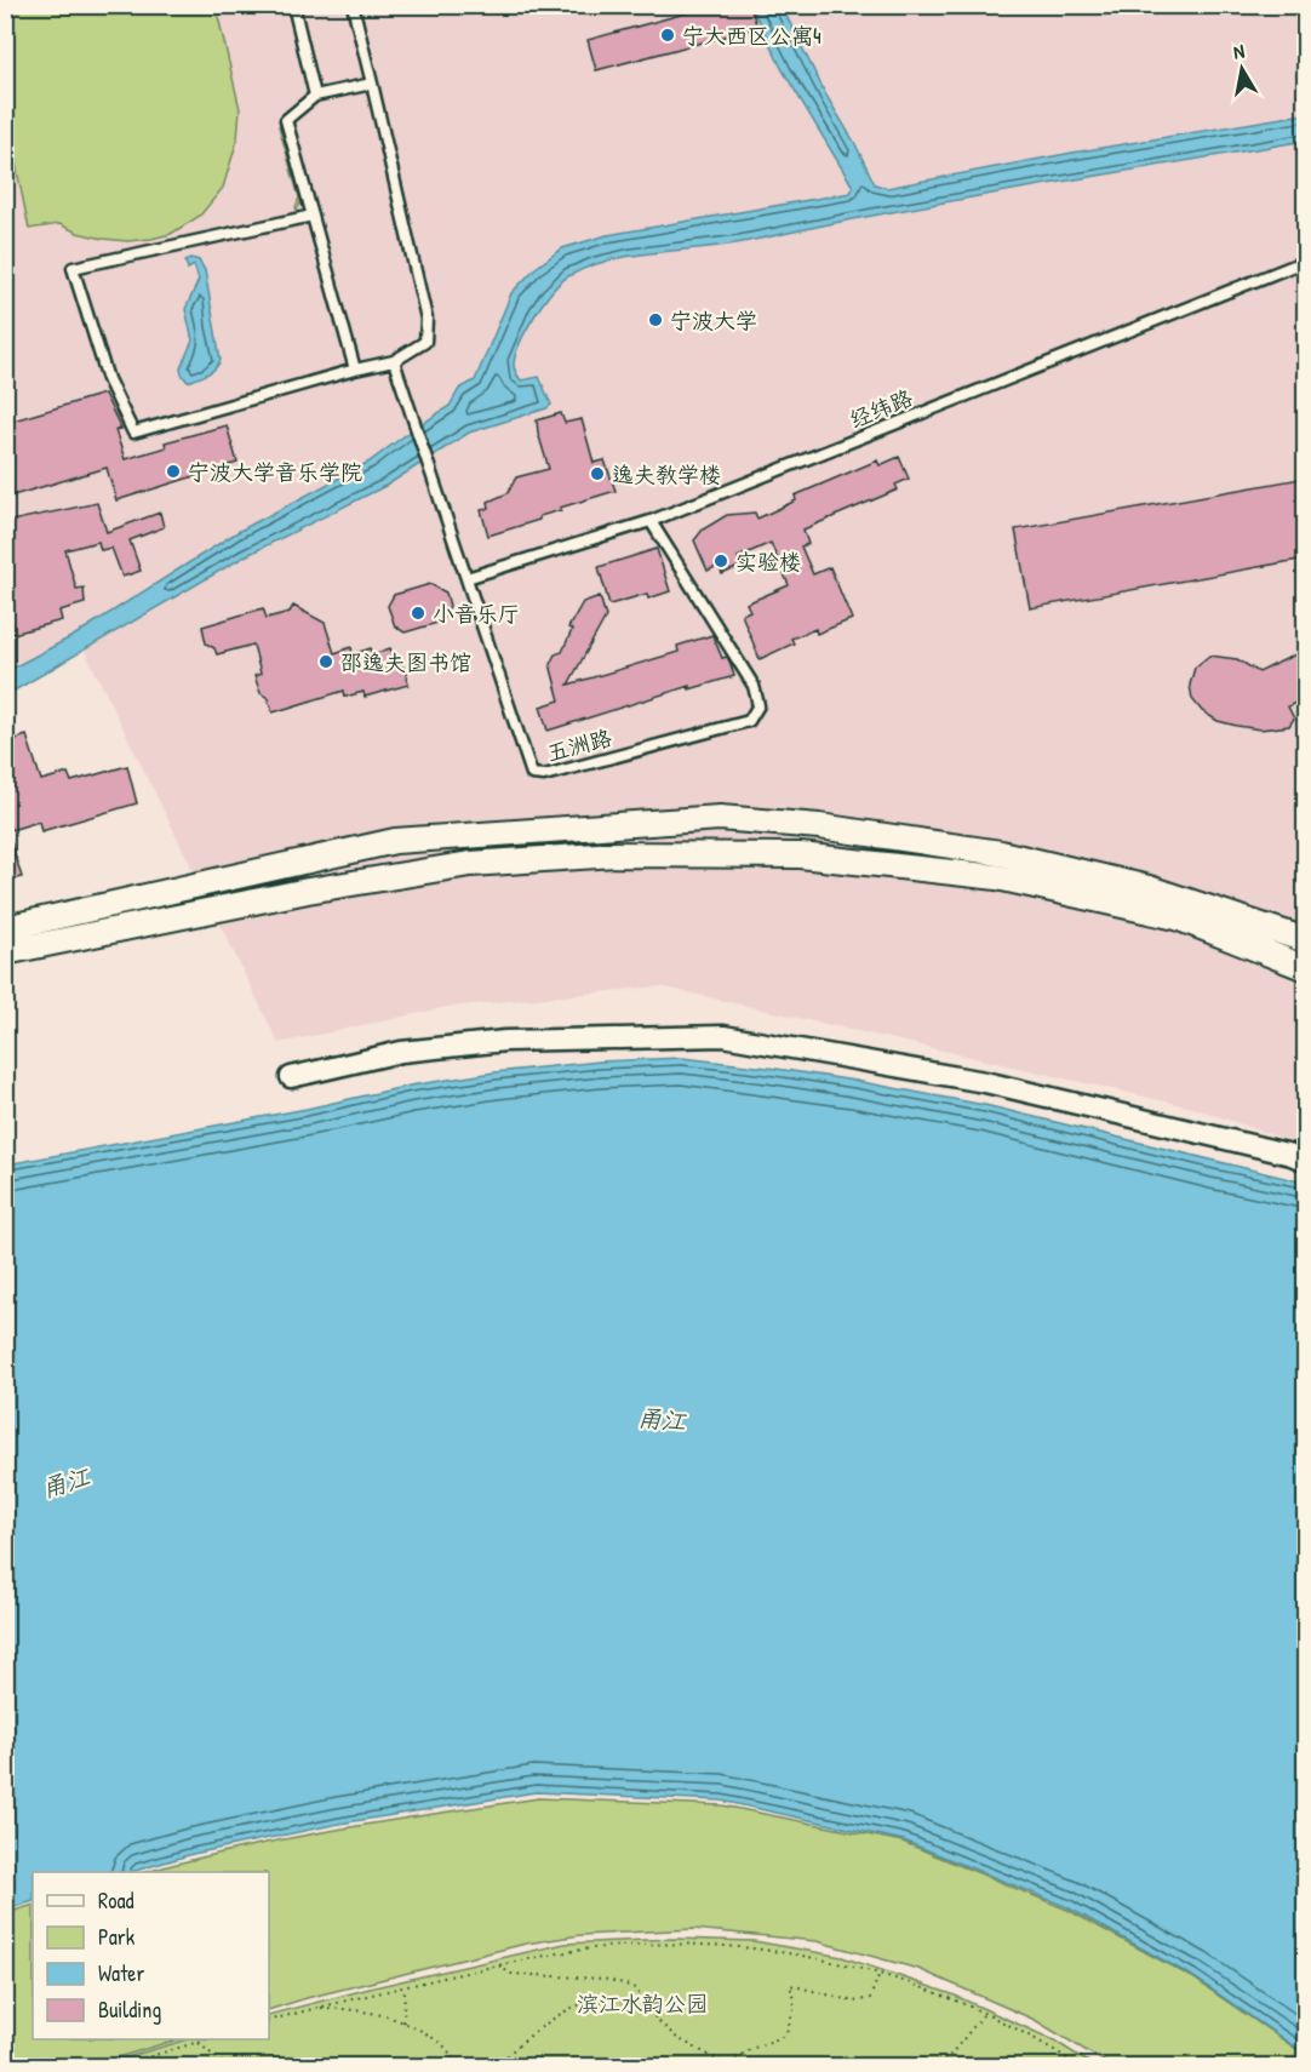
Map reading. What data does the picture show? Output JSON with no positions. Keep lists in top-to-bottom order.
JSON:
{
  "streets": {
    "lane": ["经纬路", "五洲路"]
  },
  "crossings": [
    ["经纬路", "五洲路"]
  ],
  "water": ["甬江"],
  "parks": ["滨江水韵公园"],
  "places": [
    "宁大西区公寓4",
    "宁波大学",
    "宁波大学音乐学院",
    "逸夫教学楼",
    "实验楼",
    "小音乐厅",
    "邵逸夫图书馆"
  ],
  "legend": [
    "Road",
    "Park",
    "Water",
    "Building"
  ],
  "north": "top"
}
